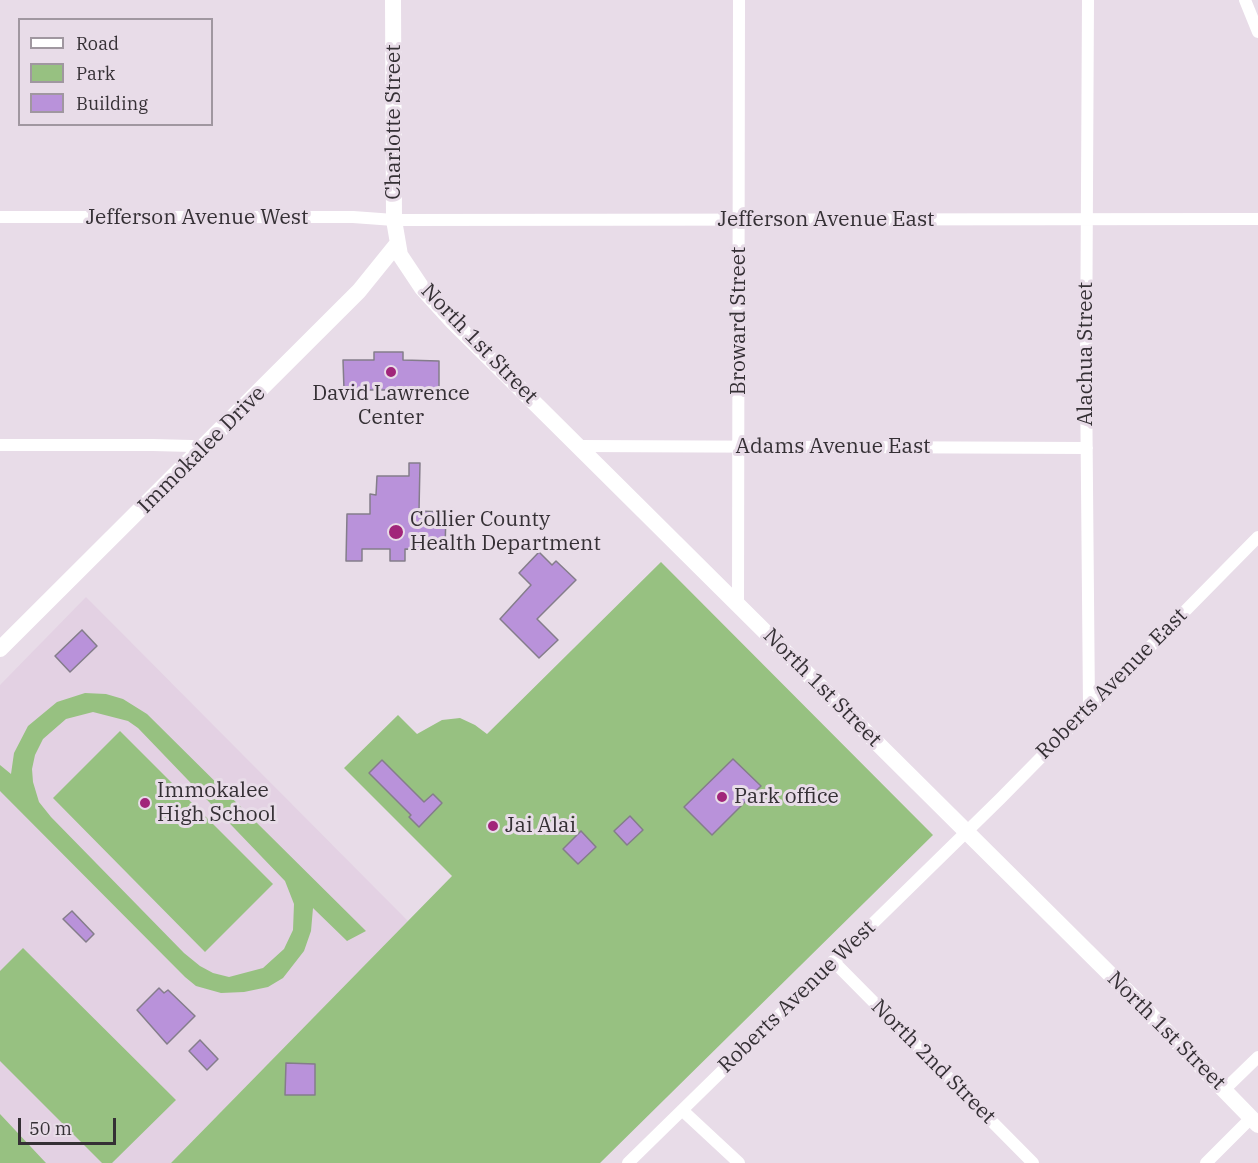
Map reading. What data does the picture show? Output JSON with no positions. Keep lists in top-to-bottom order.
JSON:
{
  "streets": {
    "street": [
      "Charlotte Street",
      "Jefferson Avenue West",
      "Jefferson Avenue East",
      "Broward Street",
      "North 1st Street",
      "Alachua Street",
      "Adams Avenue East",
      "Immokalee Drive",
      "Roberts Avenue East",
      "Roberts Avenue West",
      "North 2nd Street"
    ]
  },
  "crossings": [
    ["Charlotte Street", "Jefferson Avenue West"],
    ["Charlotte Street", "Jefferson Avenue East"],
    ["Charlotte Street", "North 1st Street"],
    ["Charlotte Street", "Immokalee Drive"],
    ["Jefferson Avenue West", "Jefferson Avenue East"],
    ["Jefferson Avenue East", "Broward Street"],
    ["Jefferson Avenue East", "Alachua Street"],
    ["Broward Street", "North 1st Street"],
    ["Broward Street", "Adams Avenue East"],
    ["North 1st Street", "Adams Avenue East"],
    ["North 1st Street", "Immokalee Drive"],
    ["North 1st Street", "Roberts Avenue East"],
    ["North 1st Street", "Roberts Avenue West"],
    ["Alachua Street", "Adams Avenue East"],
    ["Alachua Street", "Roberts Avenue East"],
    ["Roberts Avenue East", "Roberts Avenue West"],
    ["Roberts Avenue West", "North 2nd Street"]
  ],
  "places": [
    "David Lawrence Center",
    "Collier County Health Department",
    "Park office",
    "Immokalee High School",
    "Jai Alai"
  ],
  "legend": ["Road", "Park", "Building"],
  "scale_bar": "50 m"
}
